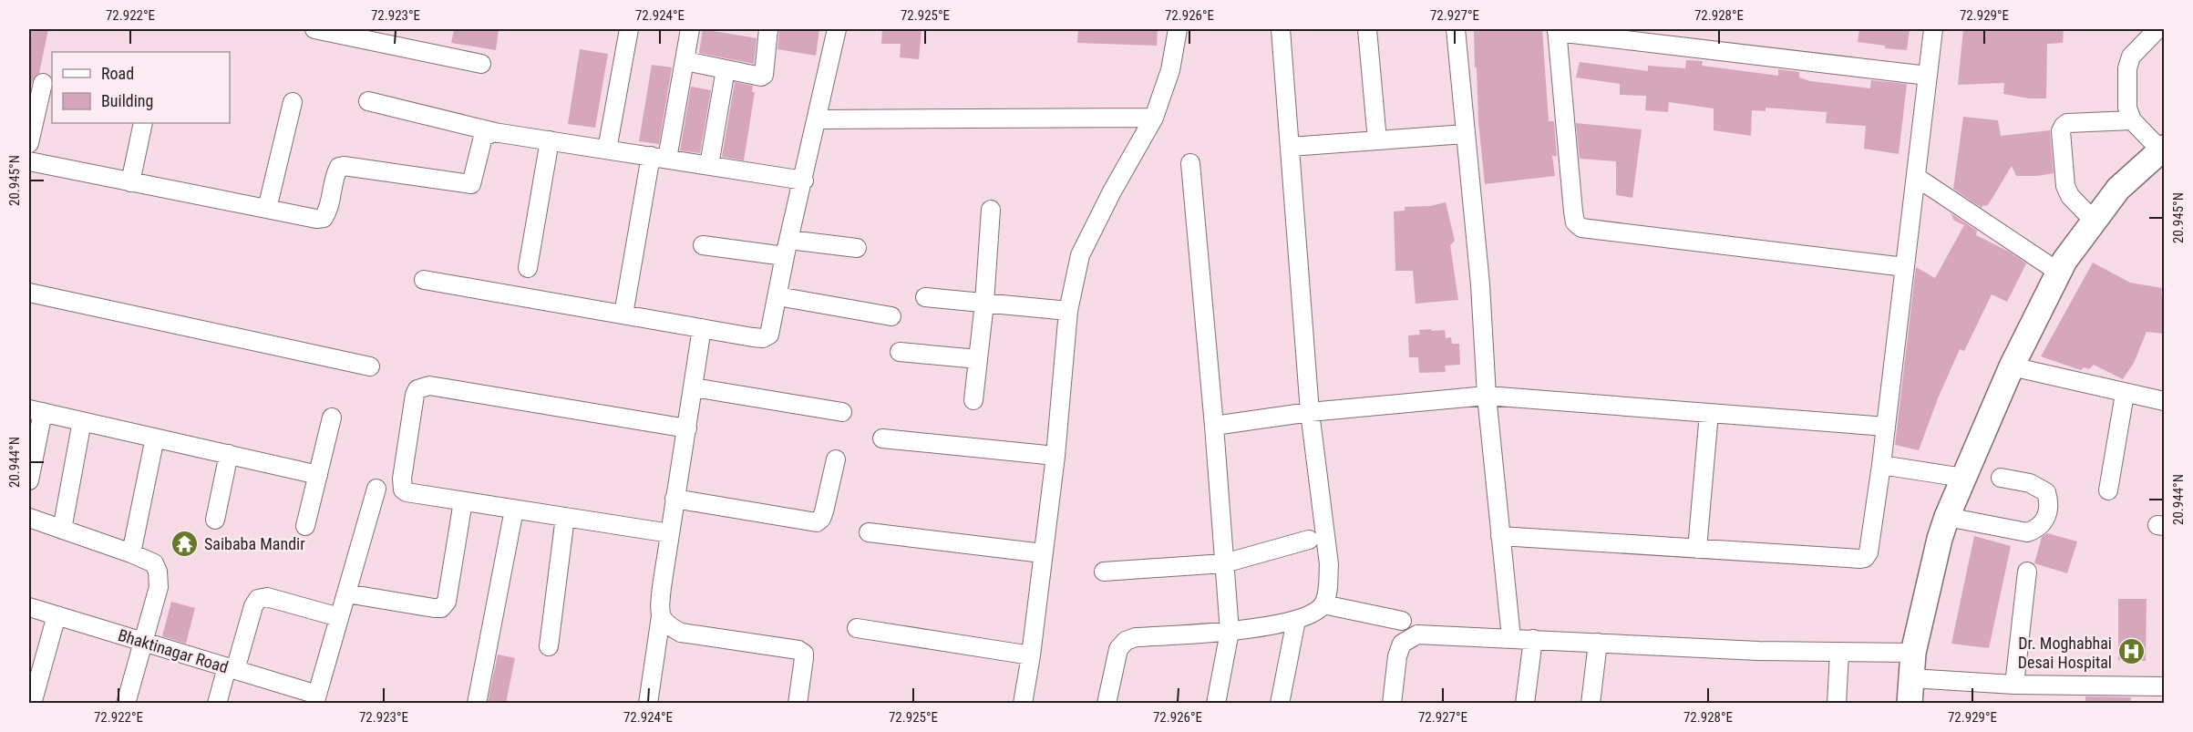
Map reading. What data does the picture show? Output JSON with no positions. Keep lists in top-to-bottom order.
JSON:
{
  "streets": {
    "street": ["Bhaktinagar Road"]
  },
  "places": {
    "temple": ["Saibaba Mandir"],
    "hospital": ["Dr. Moghabhai Desai Hospital"]
  },
  "legend": ["Road", "Building"],
  "coordinates": [
    "72.922°E",
    "72.923°E",
    "72.924°E",
    "72.925°E",
    "72.926°E",
    "72.927°E",
    "72.928°E",
    "72.929°E",
    "20.945°N",
    "20.944°N"
  ]
}
